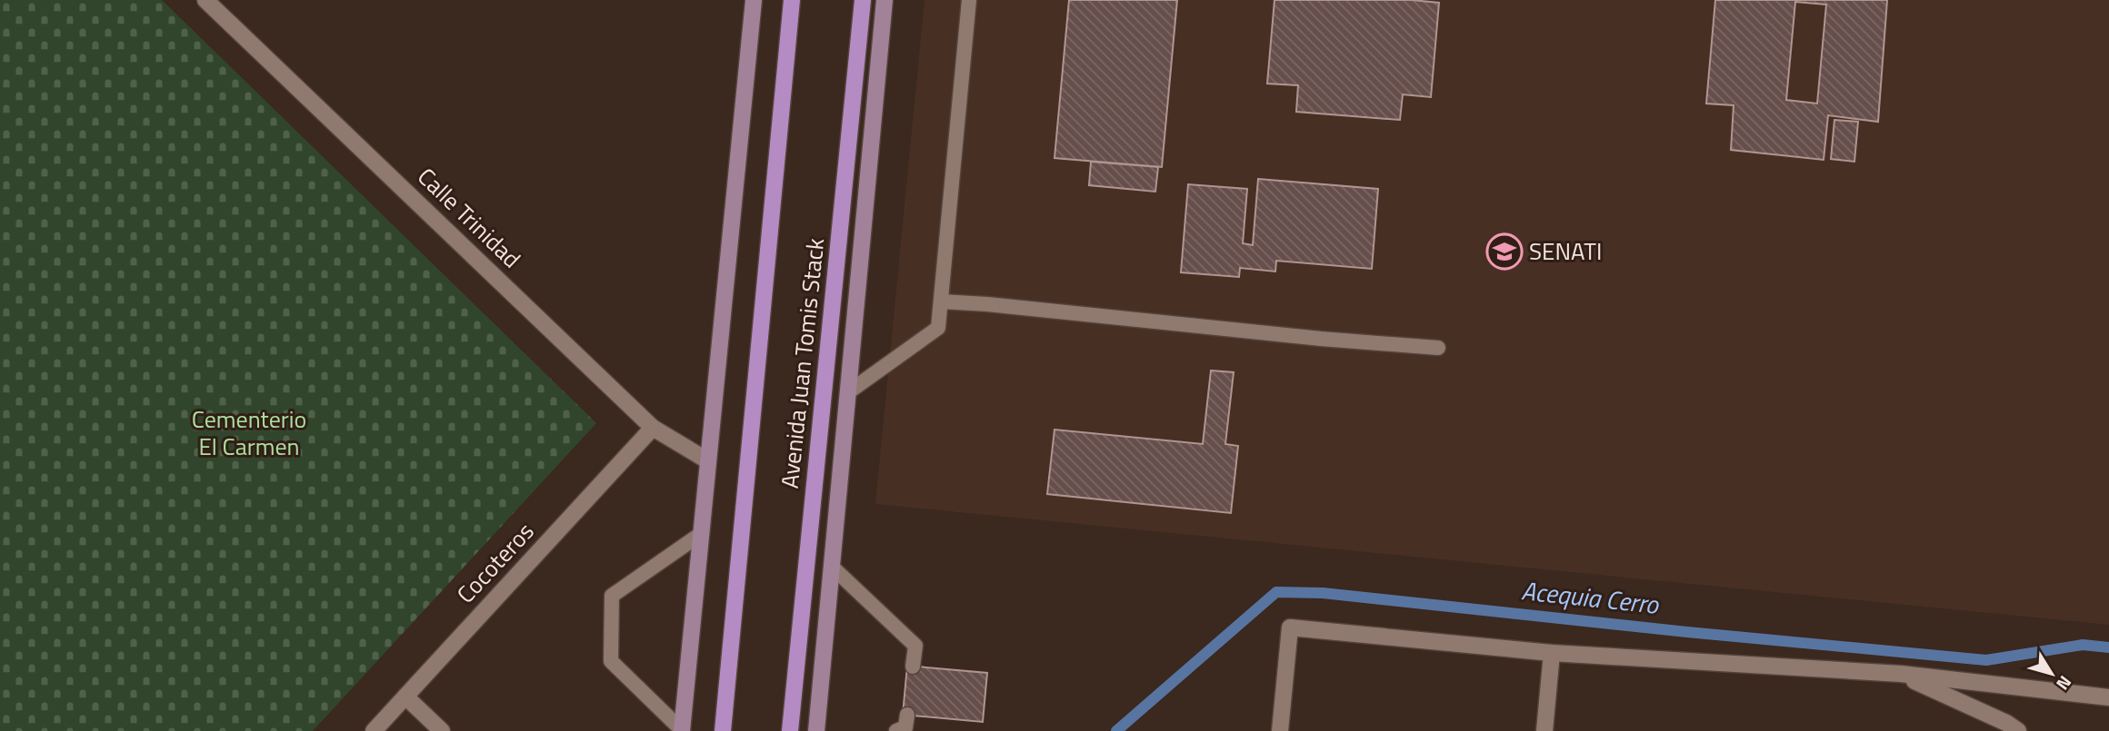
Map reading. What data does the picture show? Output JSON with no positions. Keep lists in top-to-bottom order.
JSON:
{
  "streets": {
    "main road": ["Avenida Juan Tomis Stack"],
    "street": ["Calle Trinidad", "Cocoteros"]
  },
  "crossings": [
    ["Calle Trinidad", "Cocoteros"]
  ],
  "water": ["Acequia Cerro"],
  "parks": ["Cementerio El Carmen"],
  "places": {
    "school or university": ["SENATI"]
  },
  "north": "bottom right"
}
